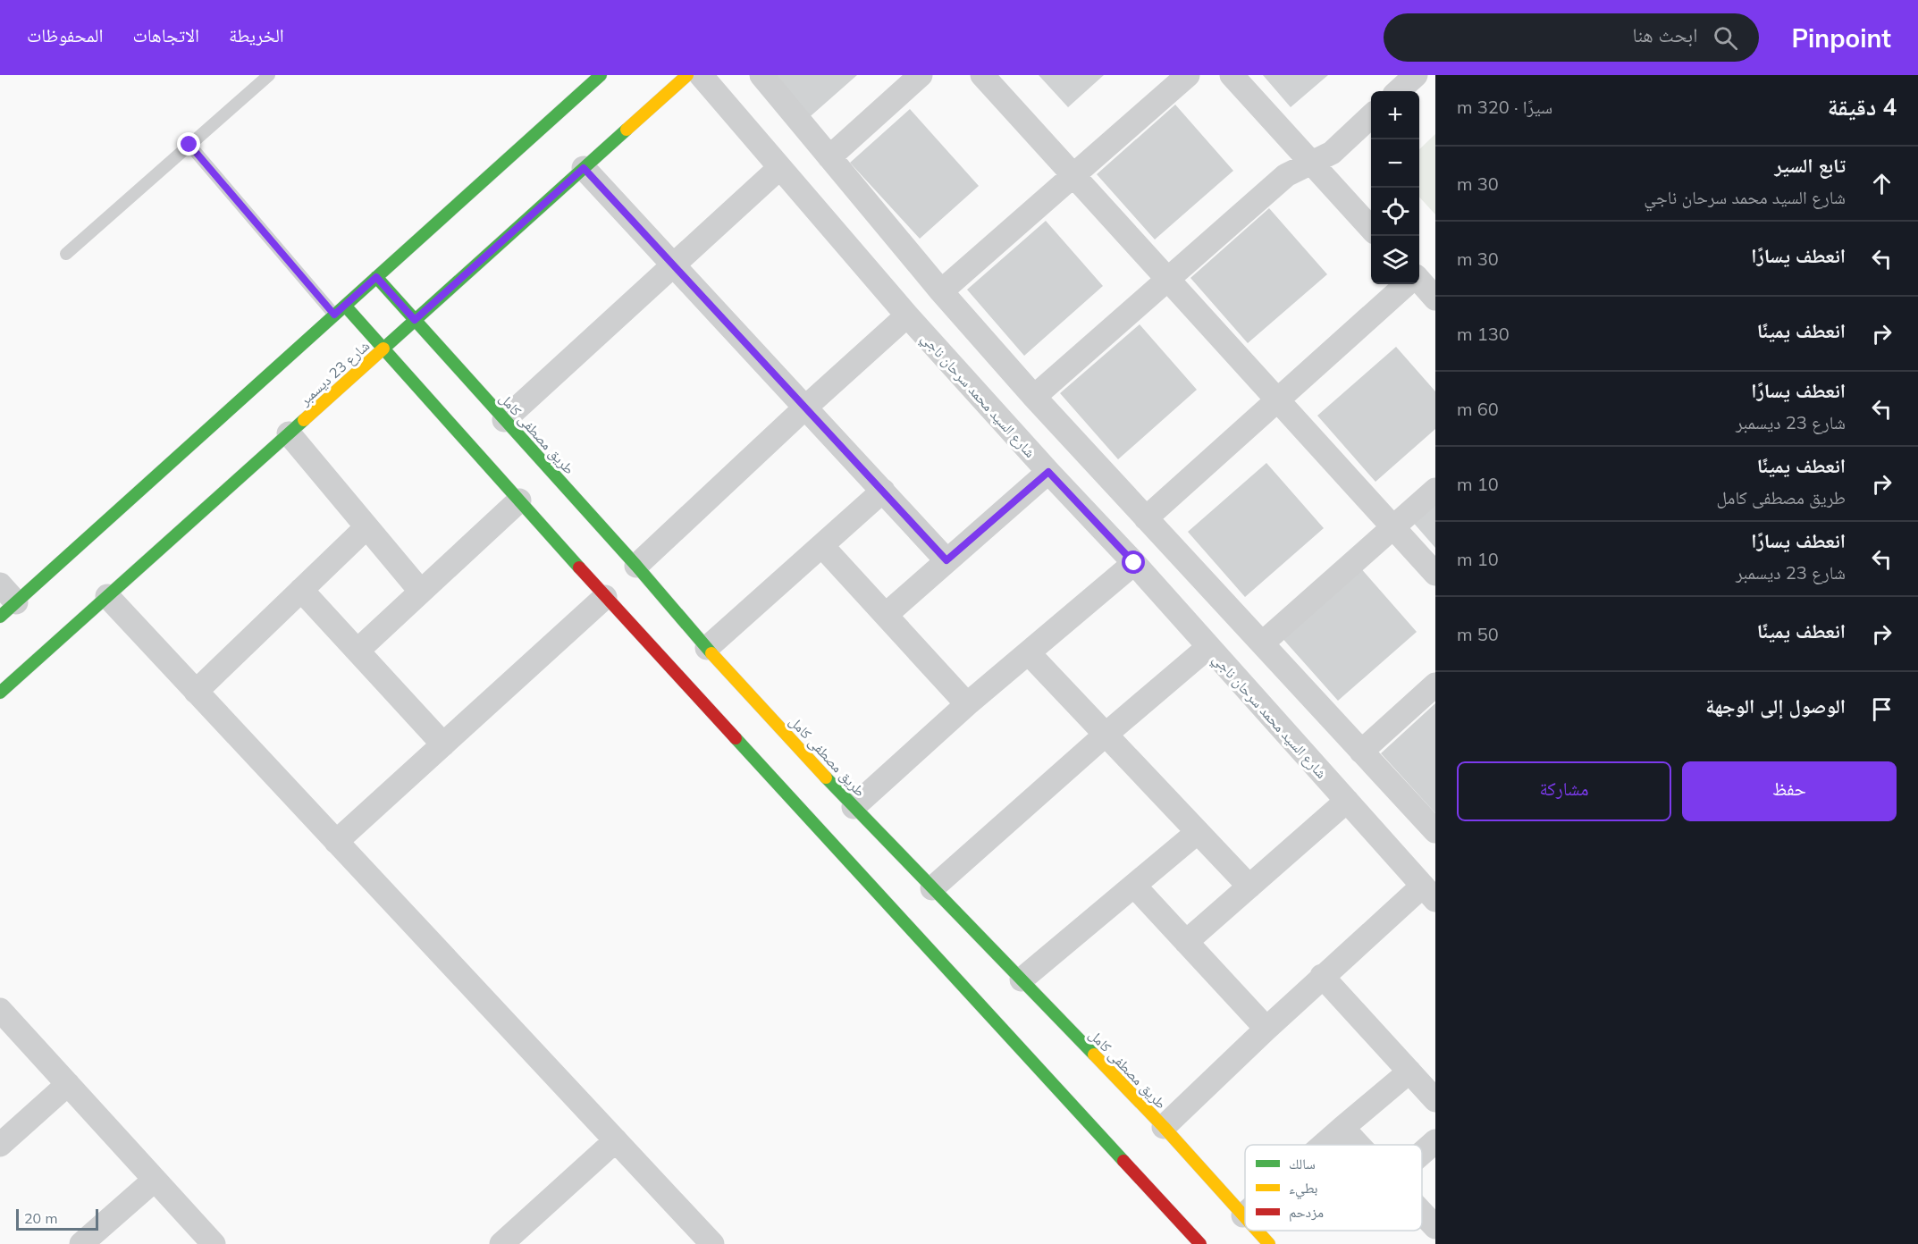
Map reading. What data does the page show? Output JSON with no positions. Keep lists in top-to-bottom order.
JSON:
{
  "streets": {
    "main road": ["شارع 23 ديسمبر", "طريق مصطفى كامل"],
    "street": ["شارع السيد محمد سرحان ناجي"]
  },
  "crossings": [
    ["شارع 23 ديسمبر", "طريق مصطفى كامل"]
  ],
  "legend": ["سالك", "بطيء", "مزدحم"],
  "scale_bar": "20 m",
  "page": {
    "header": "Pinpoint",
    "search": "ابحث هنا",
    "nav": ["الخريطة", "الاتجاهات", "المحفوظات"],
    "heading": ["4 دقيقة", "سيرًا · 320 m"],
    "map_buttons": ["+", "−"],
    "list": [
      ["تابع السير", "شارع السيد محمد سرحان ناجي", "30 m"],
      ["انعطف يسارًا", "30 m"],
      ["انعطف يمينًا", "130 m"],
      ["انعطف يسارًا", "شارع 23 ديسمبر", "60 m"],
      ["انعطف يمينًا", "طريق مصطفى كامل", "10 m"],
      ["انعطف يسارًا", "شارع 23 ديسمبر", "10 m"],
      ["انعطف يمينًا", "50 m"],
      "الوصول إلى الوجهة"
    ],
    "buttons": ["حفظ", "مشاركة"],
    "scale": "20 m"
  }
}
